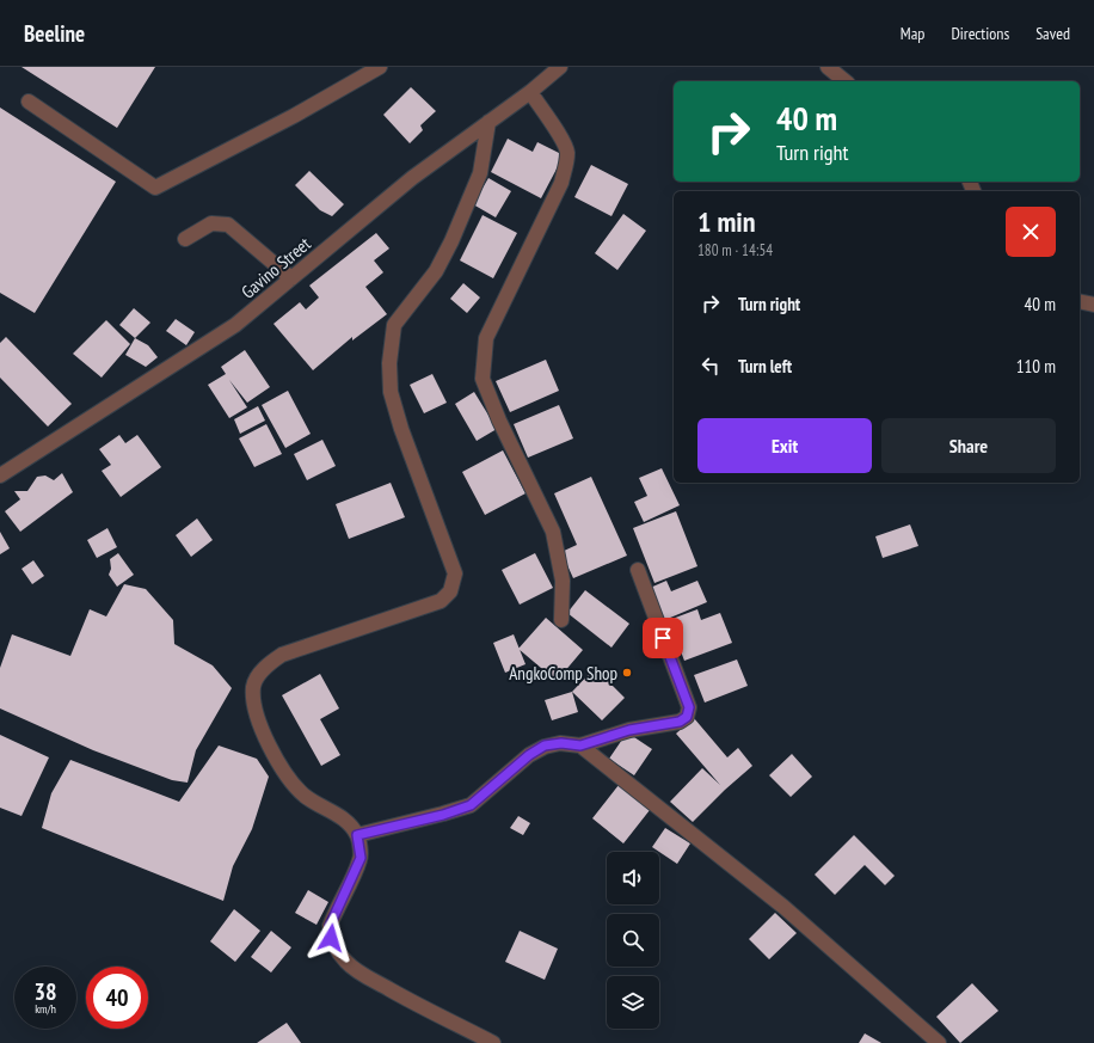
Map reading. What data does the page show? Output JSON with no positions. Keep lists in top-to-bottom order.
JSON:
{
  "streets": {
    "street": ["Gavino Street"]
  },
  "places": ["AngkoComp Shop"],
  "page": {
    "header": "Beeline",
    "nav": ["Map", "Directions", "Saved"],
    "turn": ["40 m", "Turn right"],
    "heading": ["1 min", "180 m · 14:54"],
    "list": [
      {
        "name": "Turn right",
        "value": "40 m"
      },
      {
        "name": "Turn left",
        "value": "110 m"
      }
    ],
    "buttons": ["Exit", "Share"],
    "speed": "38 km/h",
    "limit": "40"
  }
}
